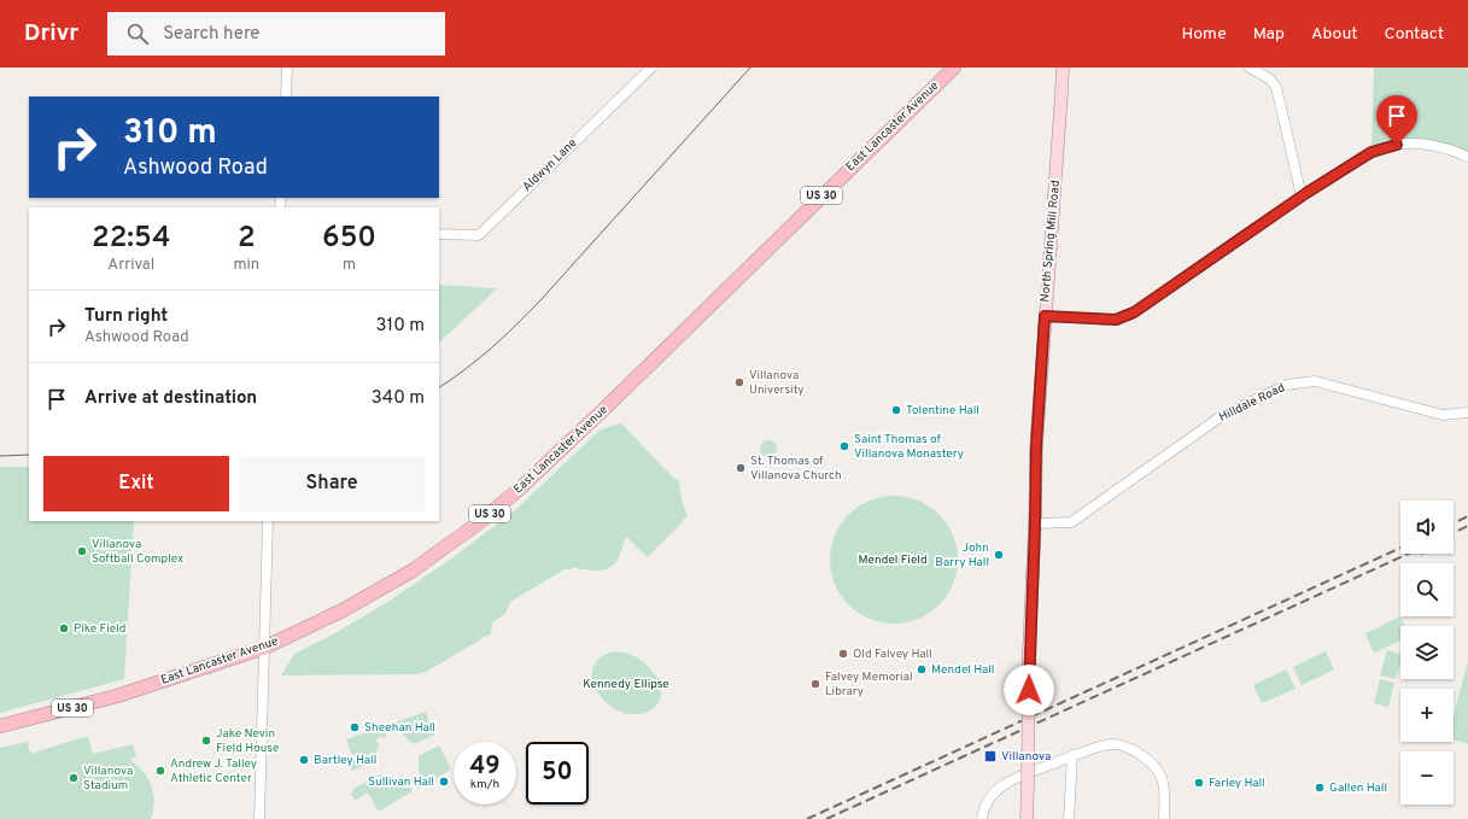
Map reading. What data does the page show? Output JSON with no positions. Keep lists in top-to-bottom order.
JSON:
{
  "streets": {
    "highway": ["East Lancaster Avenue", "US 30"],
    "main road": ["North Spring Mill Road"],
    "street": ["Aldwyn Lane", "Hilldale Road"]
  },
  "crossings": [
    ["North Spring Mill Road", "Hilldale Road"]
  ],
  "parks": ["Mendel Field", "Kennedy Ellipse"],
  "places": {
    "other": [
      "Villanova University",
      "Tolentine Hall",
      "Saint Thomas of Villanova Monastery",
      "St. Thomas of Villanova Church",
      "Villanova Softball Complex",
      "John Barry Hall",
      "Pike Field",
      "Old Falvey Hall",
      "Mendel Hall",
      "Falvey Memorial Library",
      "Sheehan Hall",
      "Jake Nevin Field House",
      "Bartley Hall",
      "Andrew J. Talley Athletic Center",
      "Villanova Stadium",
      "Sullivan Hall",
      "Farley Hall",
      "Gallen Hall"
    ],
    "transit": ["Villanova"]
  },
  "page": {
    "header": "Drivr",
    "search": "Search here",
    "nav": [
      "Home",
      "Map",
      "About",
      "Contact"
    ],
    "turn": ["310 m", "Ashwood Road"],
    "eta": [
      "22:54",
      "Arrival",
      "2",
      "min",
      "650",
      "m"
    ],
    "list": [
      {
        "name": "Turn right",
        "note": "Ashwood Road",
        "value": "310 m"
      },
      {
        "name": "Arrive at destination",
        "value": "340 m"
      }
    ],
    "buttons": ["Exit", "Share"],
    "map_buttons": ["+", "−"],
    "speed": "49 km/h",
    "limit": "50"
  }
}
